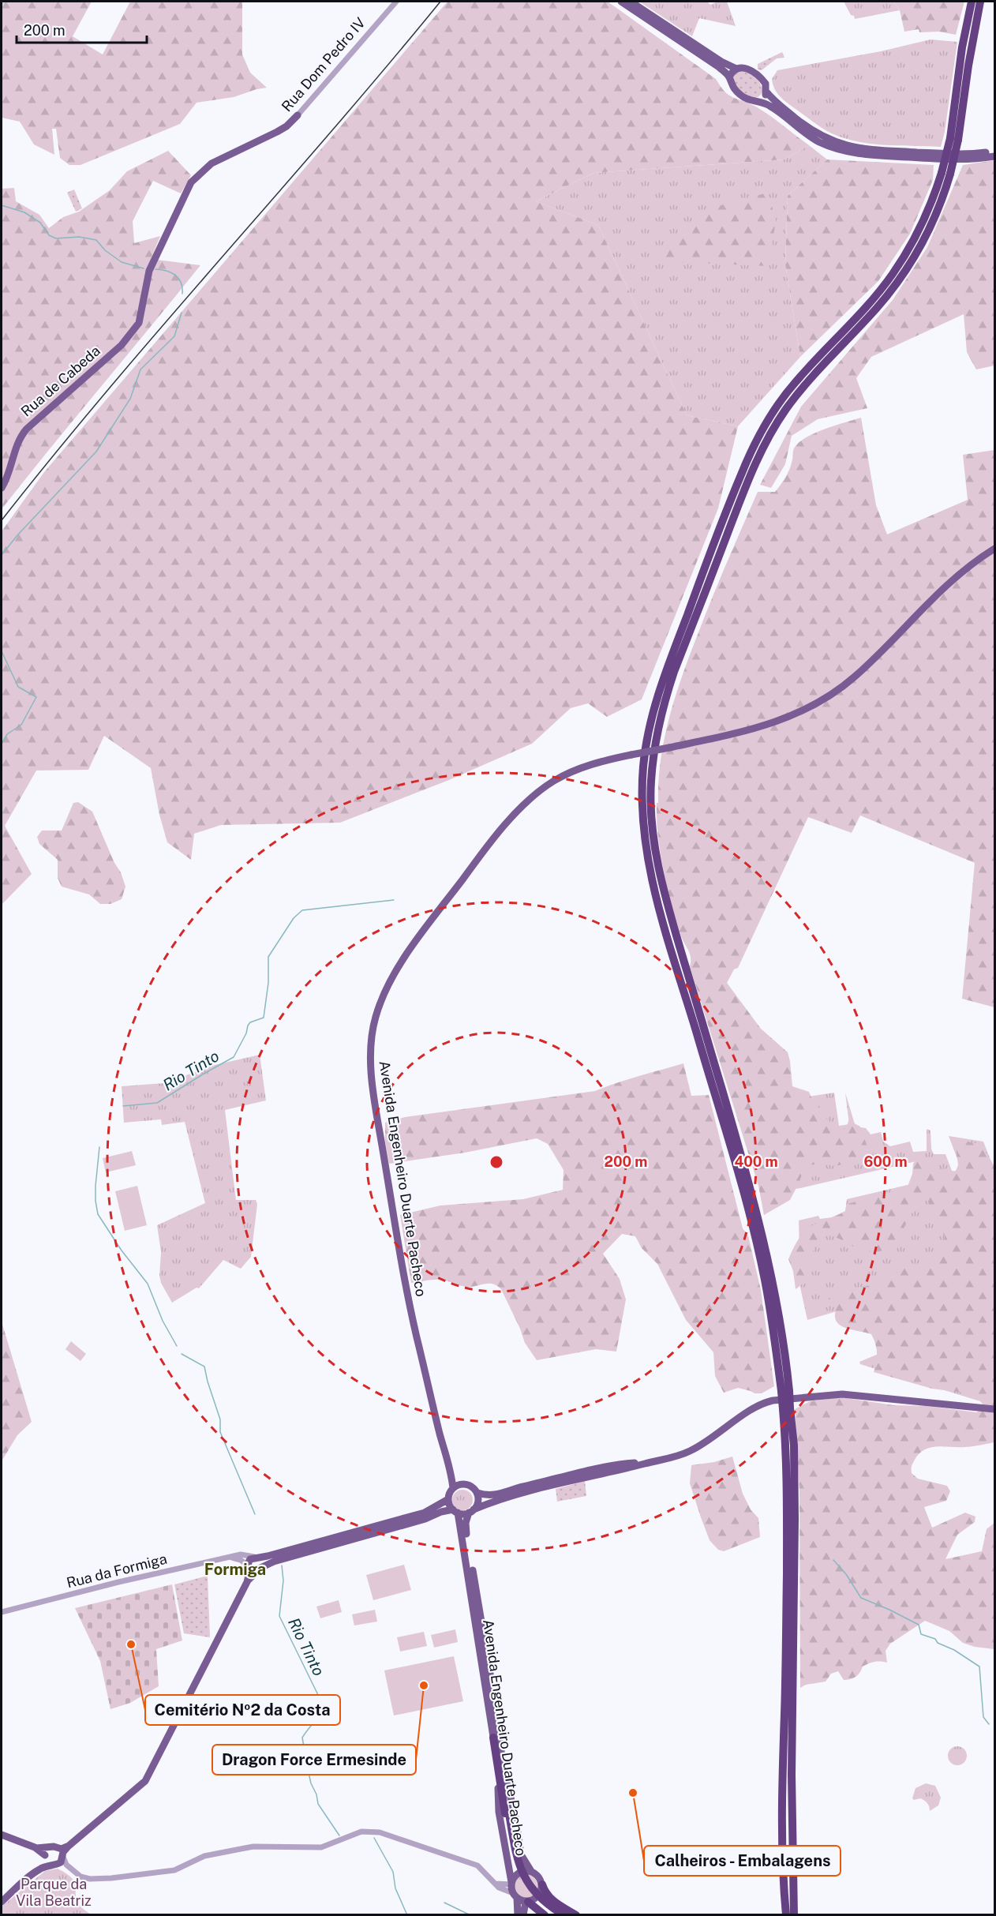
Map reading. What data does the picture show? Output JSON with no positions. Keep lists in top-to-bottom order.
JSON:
{
  "streets": {
    "main road": ["Rua Dom Pedro IV", "Rua de Cabeda", "Avenida Engenheiro Duarte Pacheco"],
    "street": ["Rua da Formiga"]
  },
  "crossings": [
    ["Rua Dom Pedro IV", "Rua de Cabeda"]
  ],
  "districts": ["Formiga"],
  "water": ["Rio Tinto"],
  "parks": ["Parque da Vila Beatriz"],
  "places": ["Cemitério Nº2 da Costa", "Dragon Force Ermesinde", "Calheiros - Embalagens"],
  "scale_bar": "200 m",
  "rings": ["200 m", "400 m", "600 m"]
}
